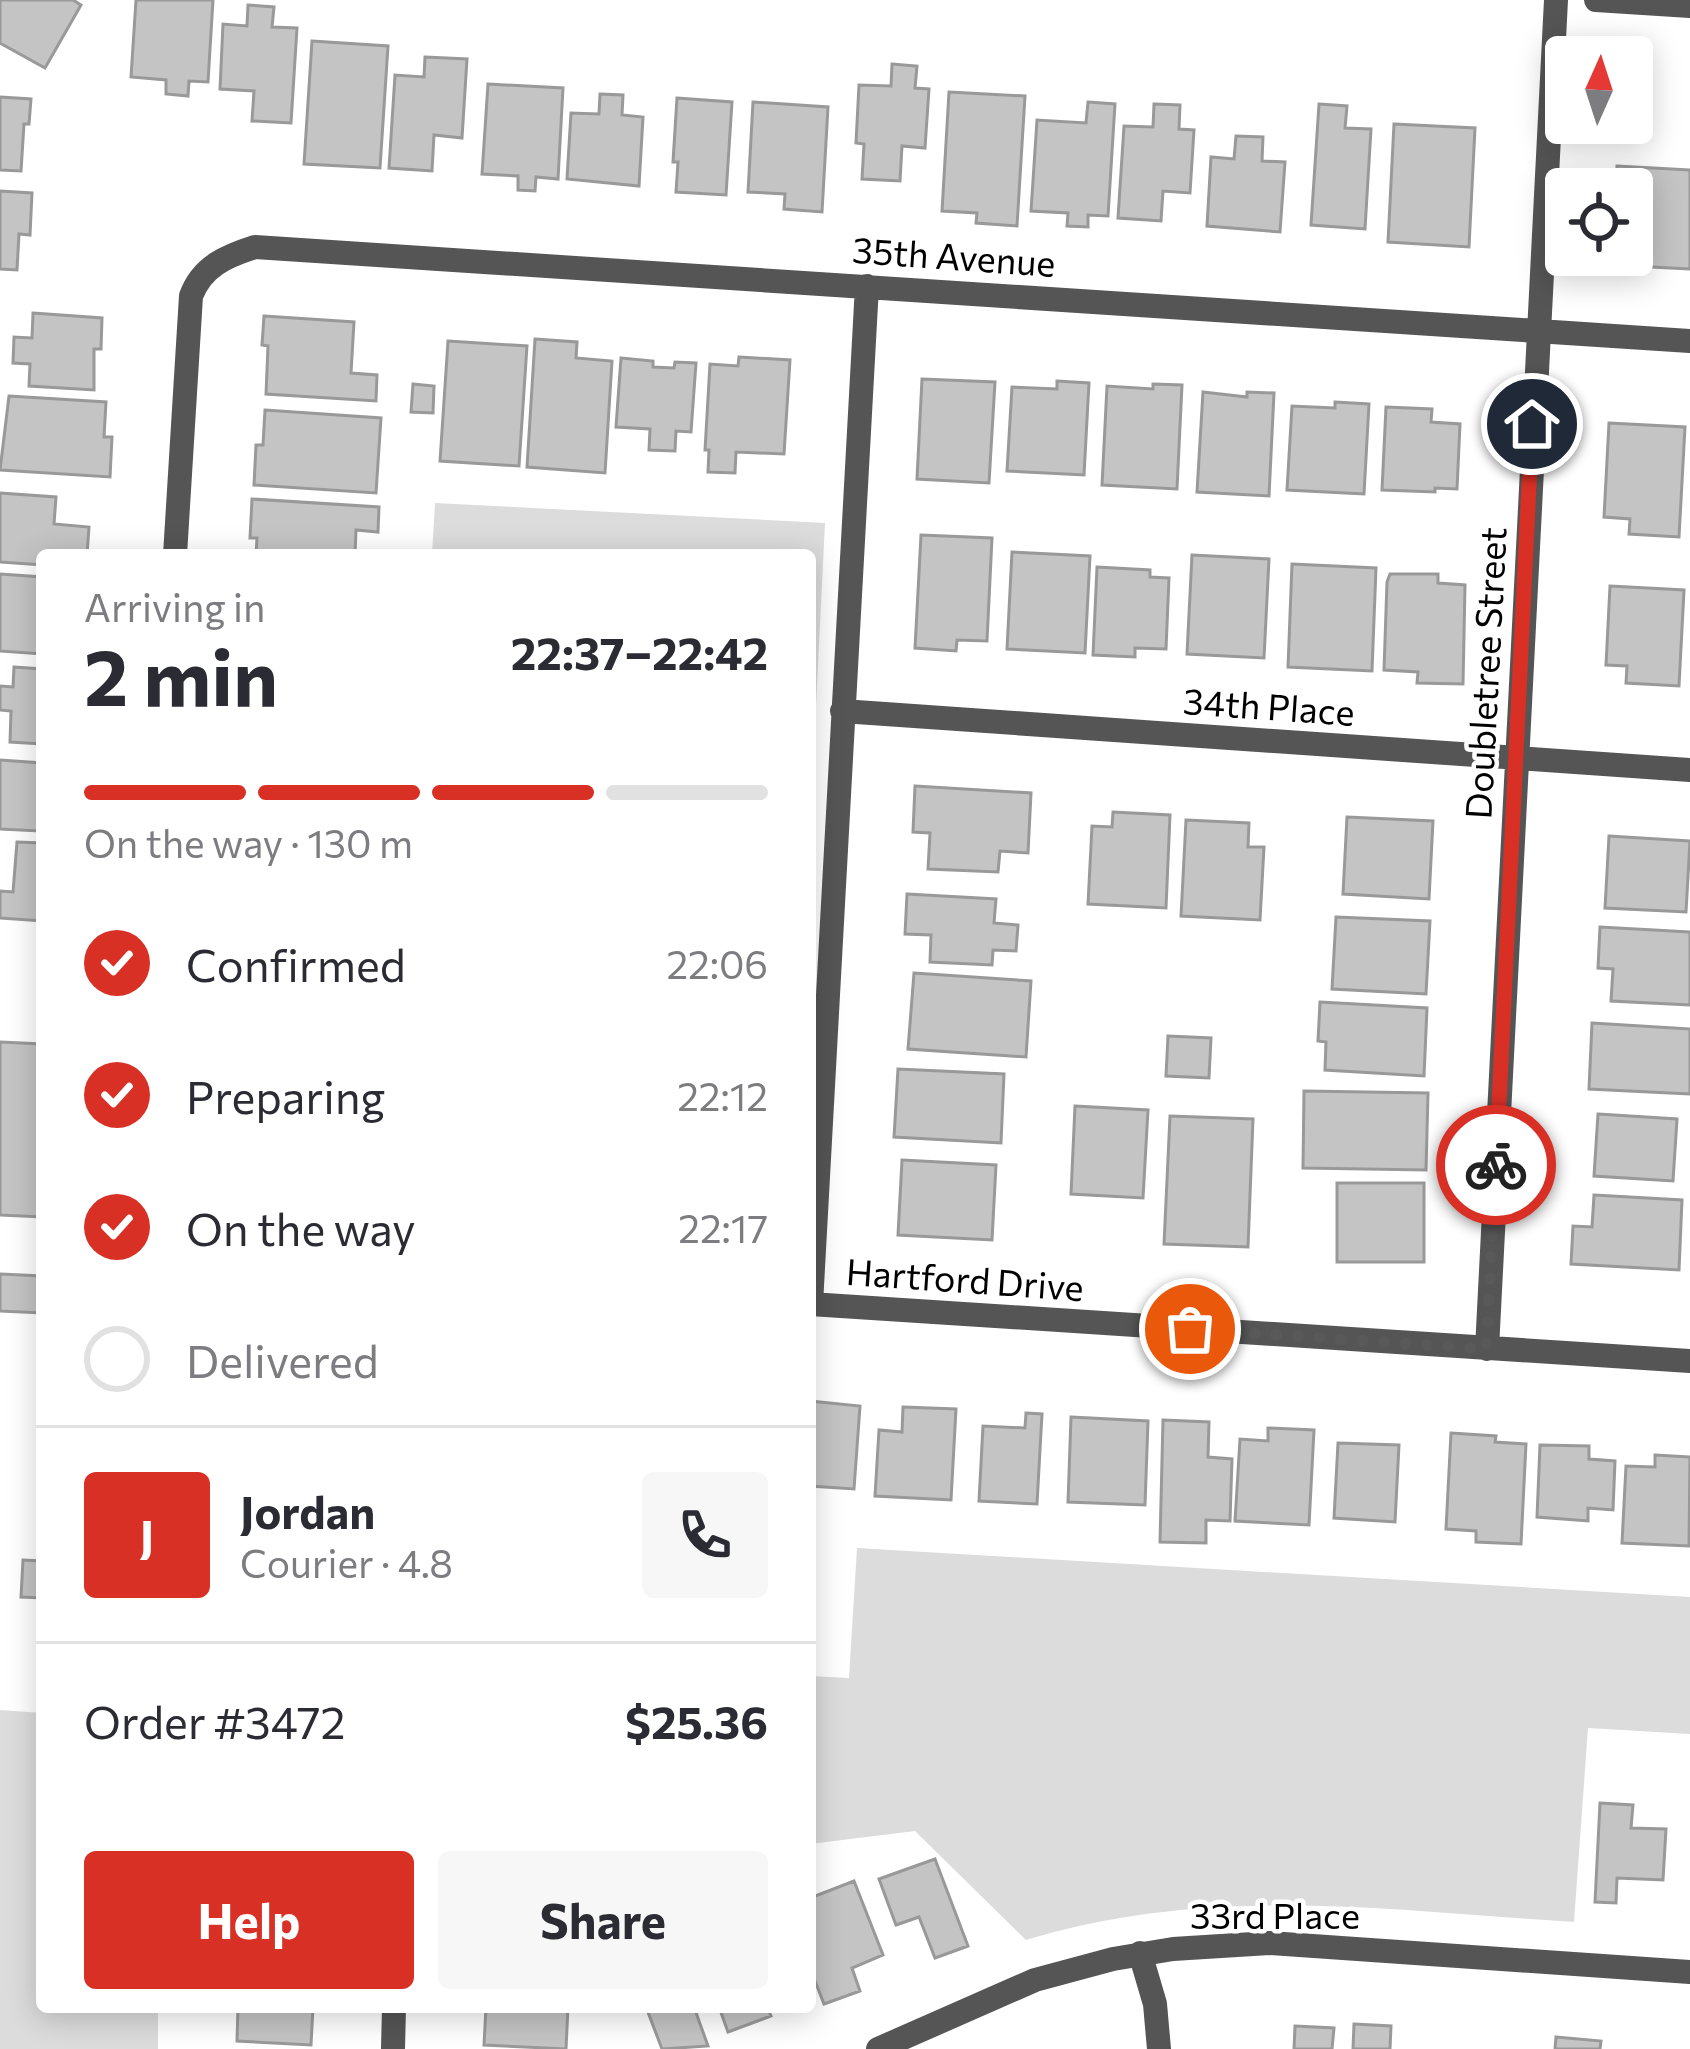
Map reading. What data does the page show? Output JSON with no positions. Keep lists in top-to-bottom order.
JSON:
{
  "streets": {
    "street": [
      "35th Avenue",
      "Doubletree Street",
      "34th Place",
      "Hartford Drive",
      "33rd Place"
    ]
  },
  "crossings": [
    ["35th Avenue", "Doubletree Street"],
    ["Doubletree Street", "34th Place"],
    ["Doubletree Street", "Hartford Drive"]
  ],
  "north": "top",
  "page": {
    "heading": ["2 min", "Arriving in", "22:37–22:42"],
    "panel": [
      "Jordan",
      "Courier · 4.8",
      "Order #3472",
      "$25.36"
    ],
    "bar": "On the way · 130 m",
    "list": [
      ["Confirmed", "22:06"],
      ["Preparing", "22:12"],
      ["On the way", "22:17"],
      "Delivered"
    ],
    "round": "J",
    "buttons": ["Help", "Share"]
  }
}
